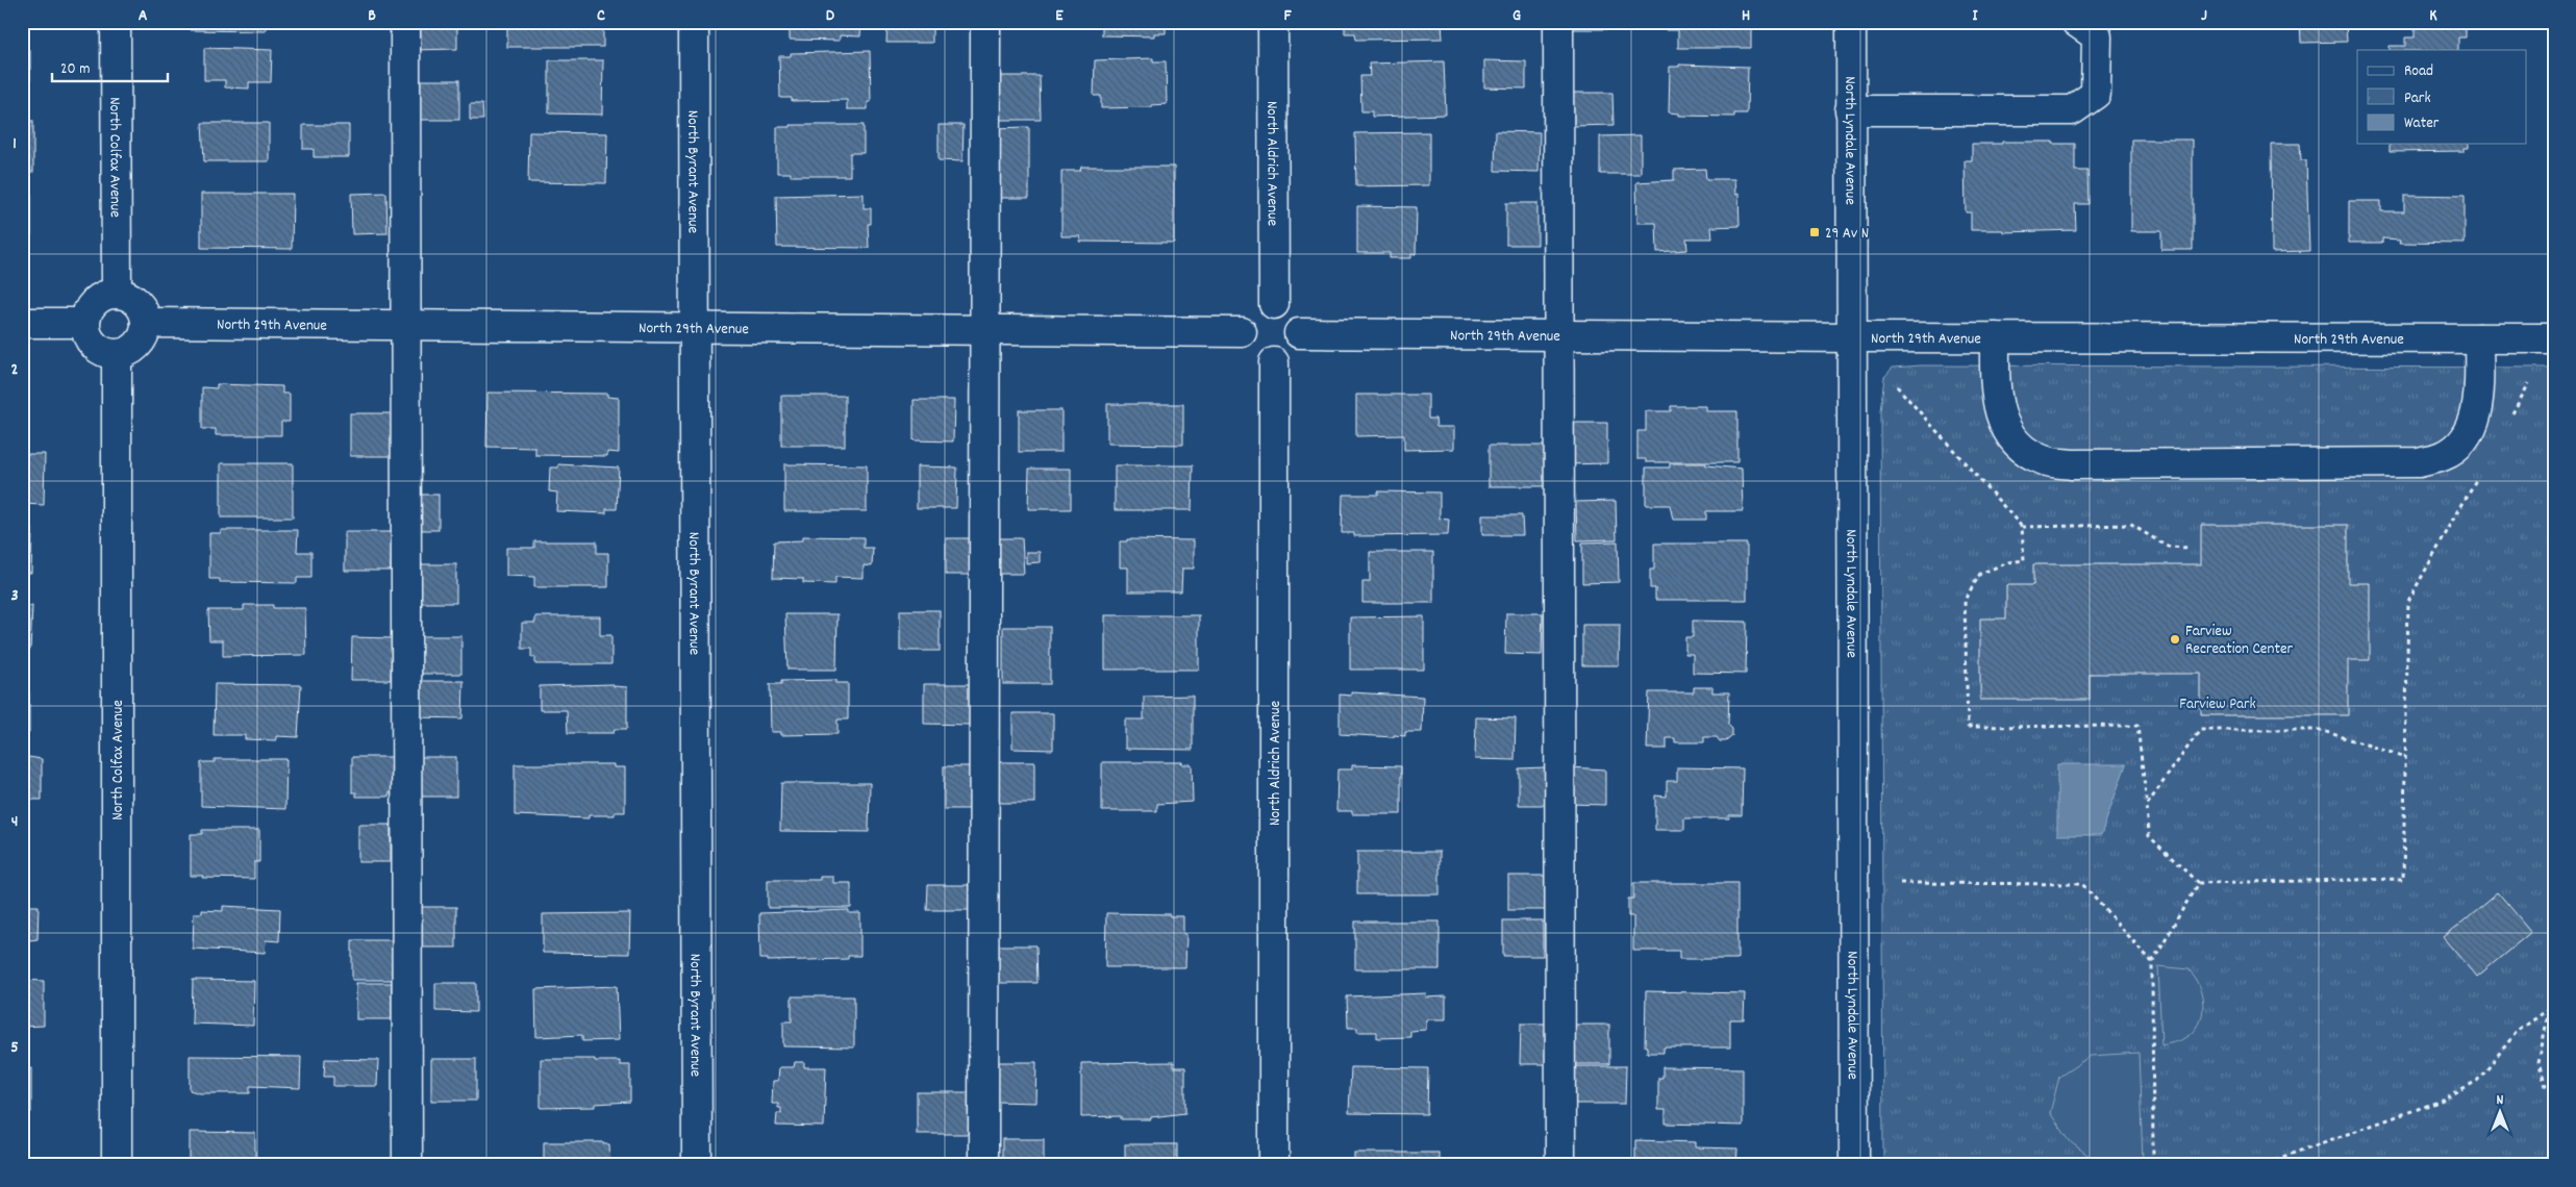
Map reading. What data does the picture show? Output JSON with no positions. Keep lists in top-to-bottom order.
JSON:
{
  "streets": {
    "street": [
      "North Lyndale Avenue",
      "North Colfax Avenue",
      "North Aldrich Avenue",
      "North Byrant Avenue",
      "North 29th Avenue"
    ]
  },
  "crossings": [
    ["North Lyndale Avenue", "North 29th Avenue"],
    ["North Colfax Avenue", "North 29th Avenue"],
    ["North Aldrich Avenue", "North 29th Avenue"],
    ["North Byrant Avenue", "North 29th Avenue"]
  ],
  "parks": ["Farview Park"],
  "places": {
    "transit": ["29 Av N"],
    "other": ["Farview Recreation Center"]
  },
  "legend": ["Road", "Park", "Water"],
  "scale_bar": "20 m",
  "north": "top",
  "grid": {
    "columns": [
      "A",
      "B",
      "C",
      "D",
      "E",
      "F",
      "G",
      "H",
      "I",
      "J",
      "K"
    ],
    "rows": [
      "1",
      "2",
      "3",
      "4",
      "5"
    ]
  }
}
